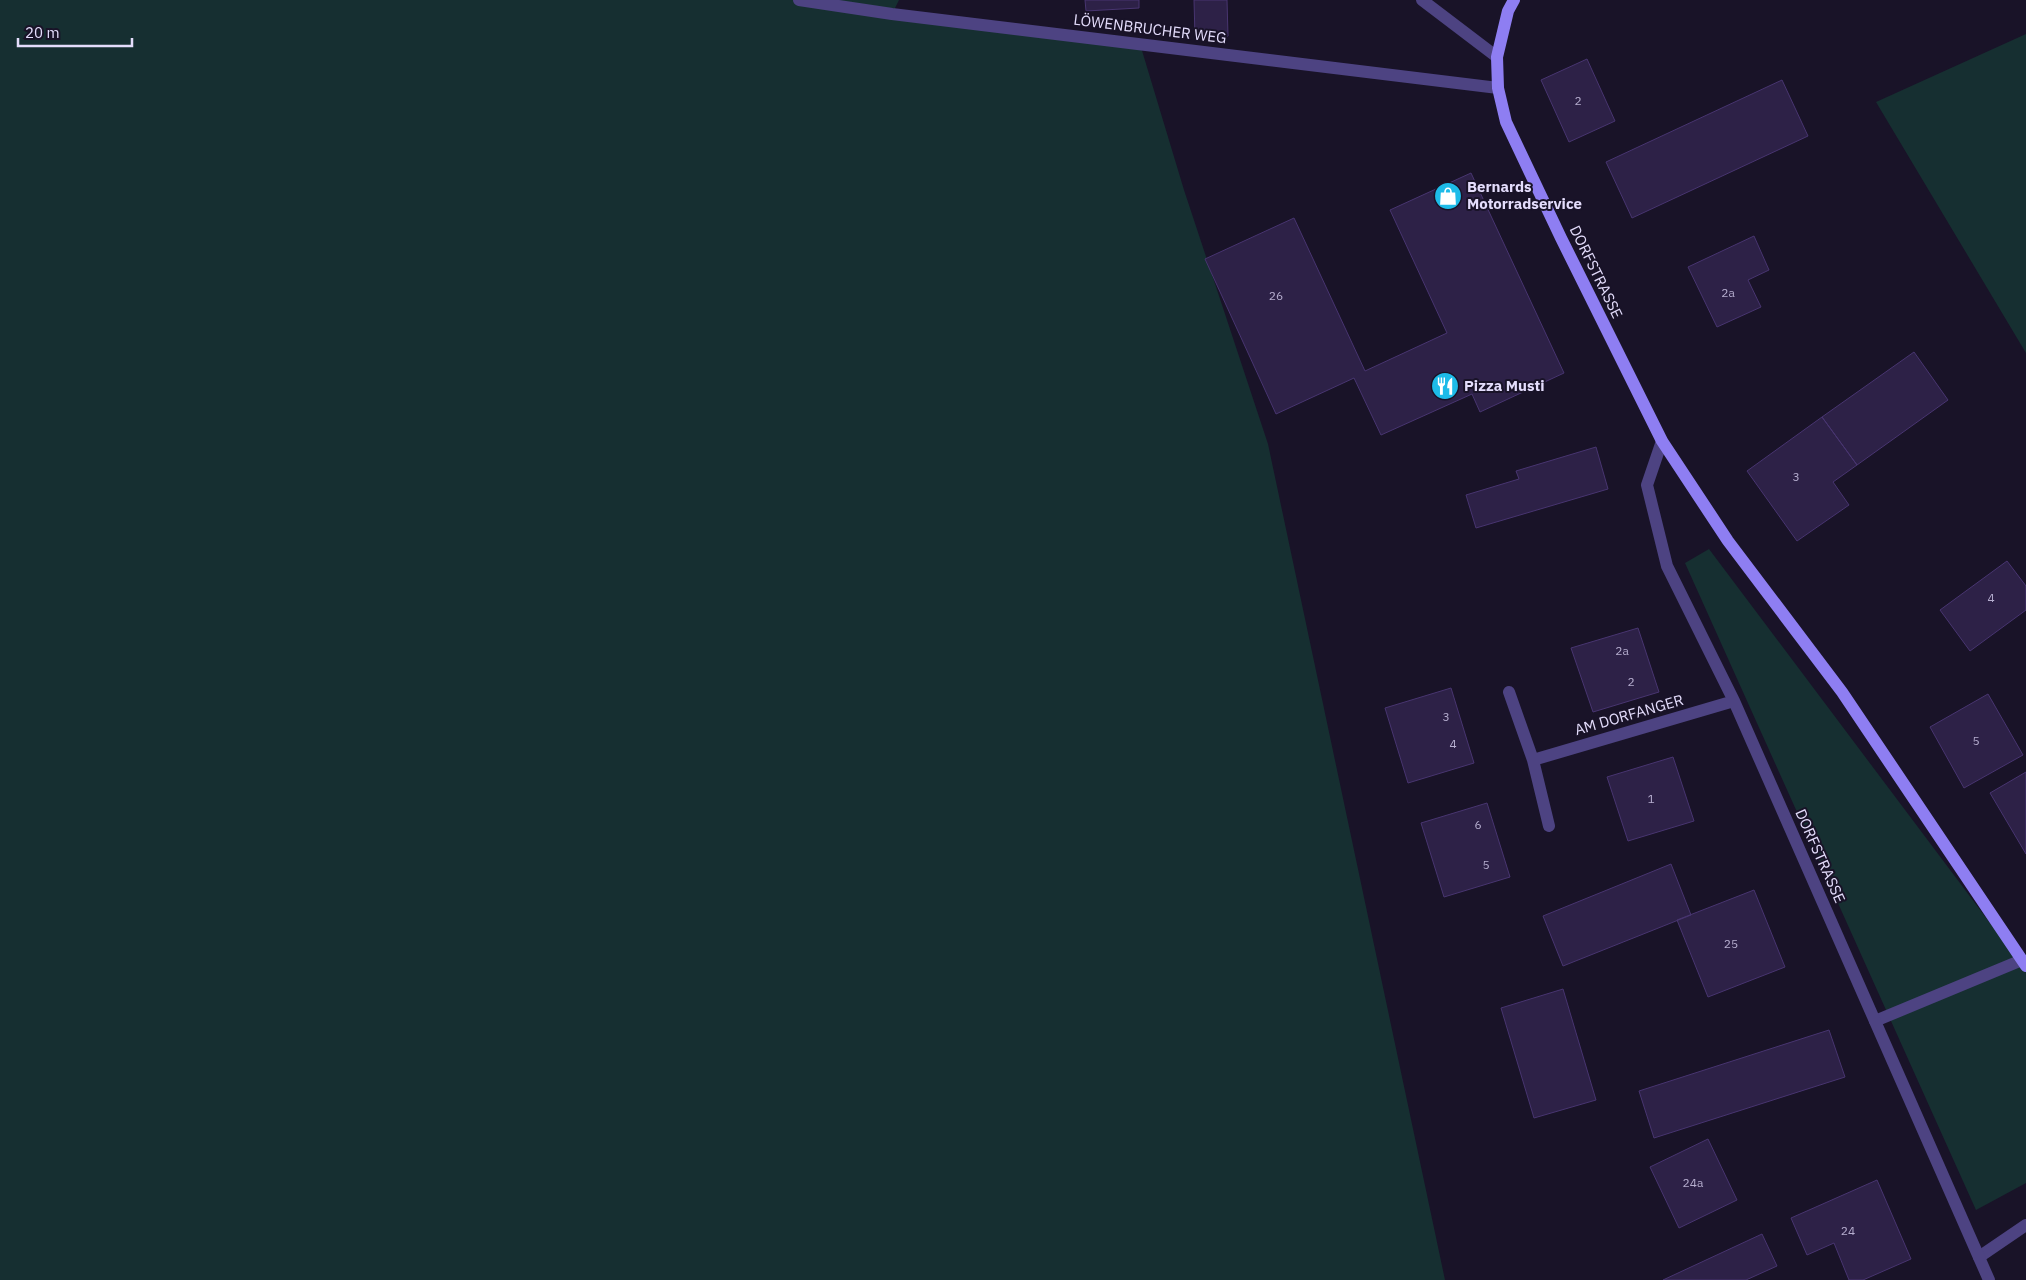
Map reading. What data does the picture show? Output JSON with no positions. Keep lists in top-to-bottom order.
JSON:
{
  "streets": {
    "main road": ["DORFSTRASSE"],
    "street": ["LÖWENBRUCHER WEG", "AM DORFANGER"]
  },
  "crossings": [
    ["LÖWENBRUCHER WEG", "DORFSTRASSE"],
    ["DORFSTRASSE", "AM DORFANGER"]
  ],
  "places": {
    "shop": ["Bernards Motorradservice"],
    "restaurant": ["Pizza Musti"]
  },
  "house_numbers": [
    "2",
    "2a",
    "26",
    "3",
    "4",
    "2a",
    "2",
    "3",
    "5",
    "4",
    "1",
    "6",
    "5",
    "25",
    "24a",
    "24"
  ],
  "scale_bar": "20 m"
}
